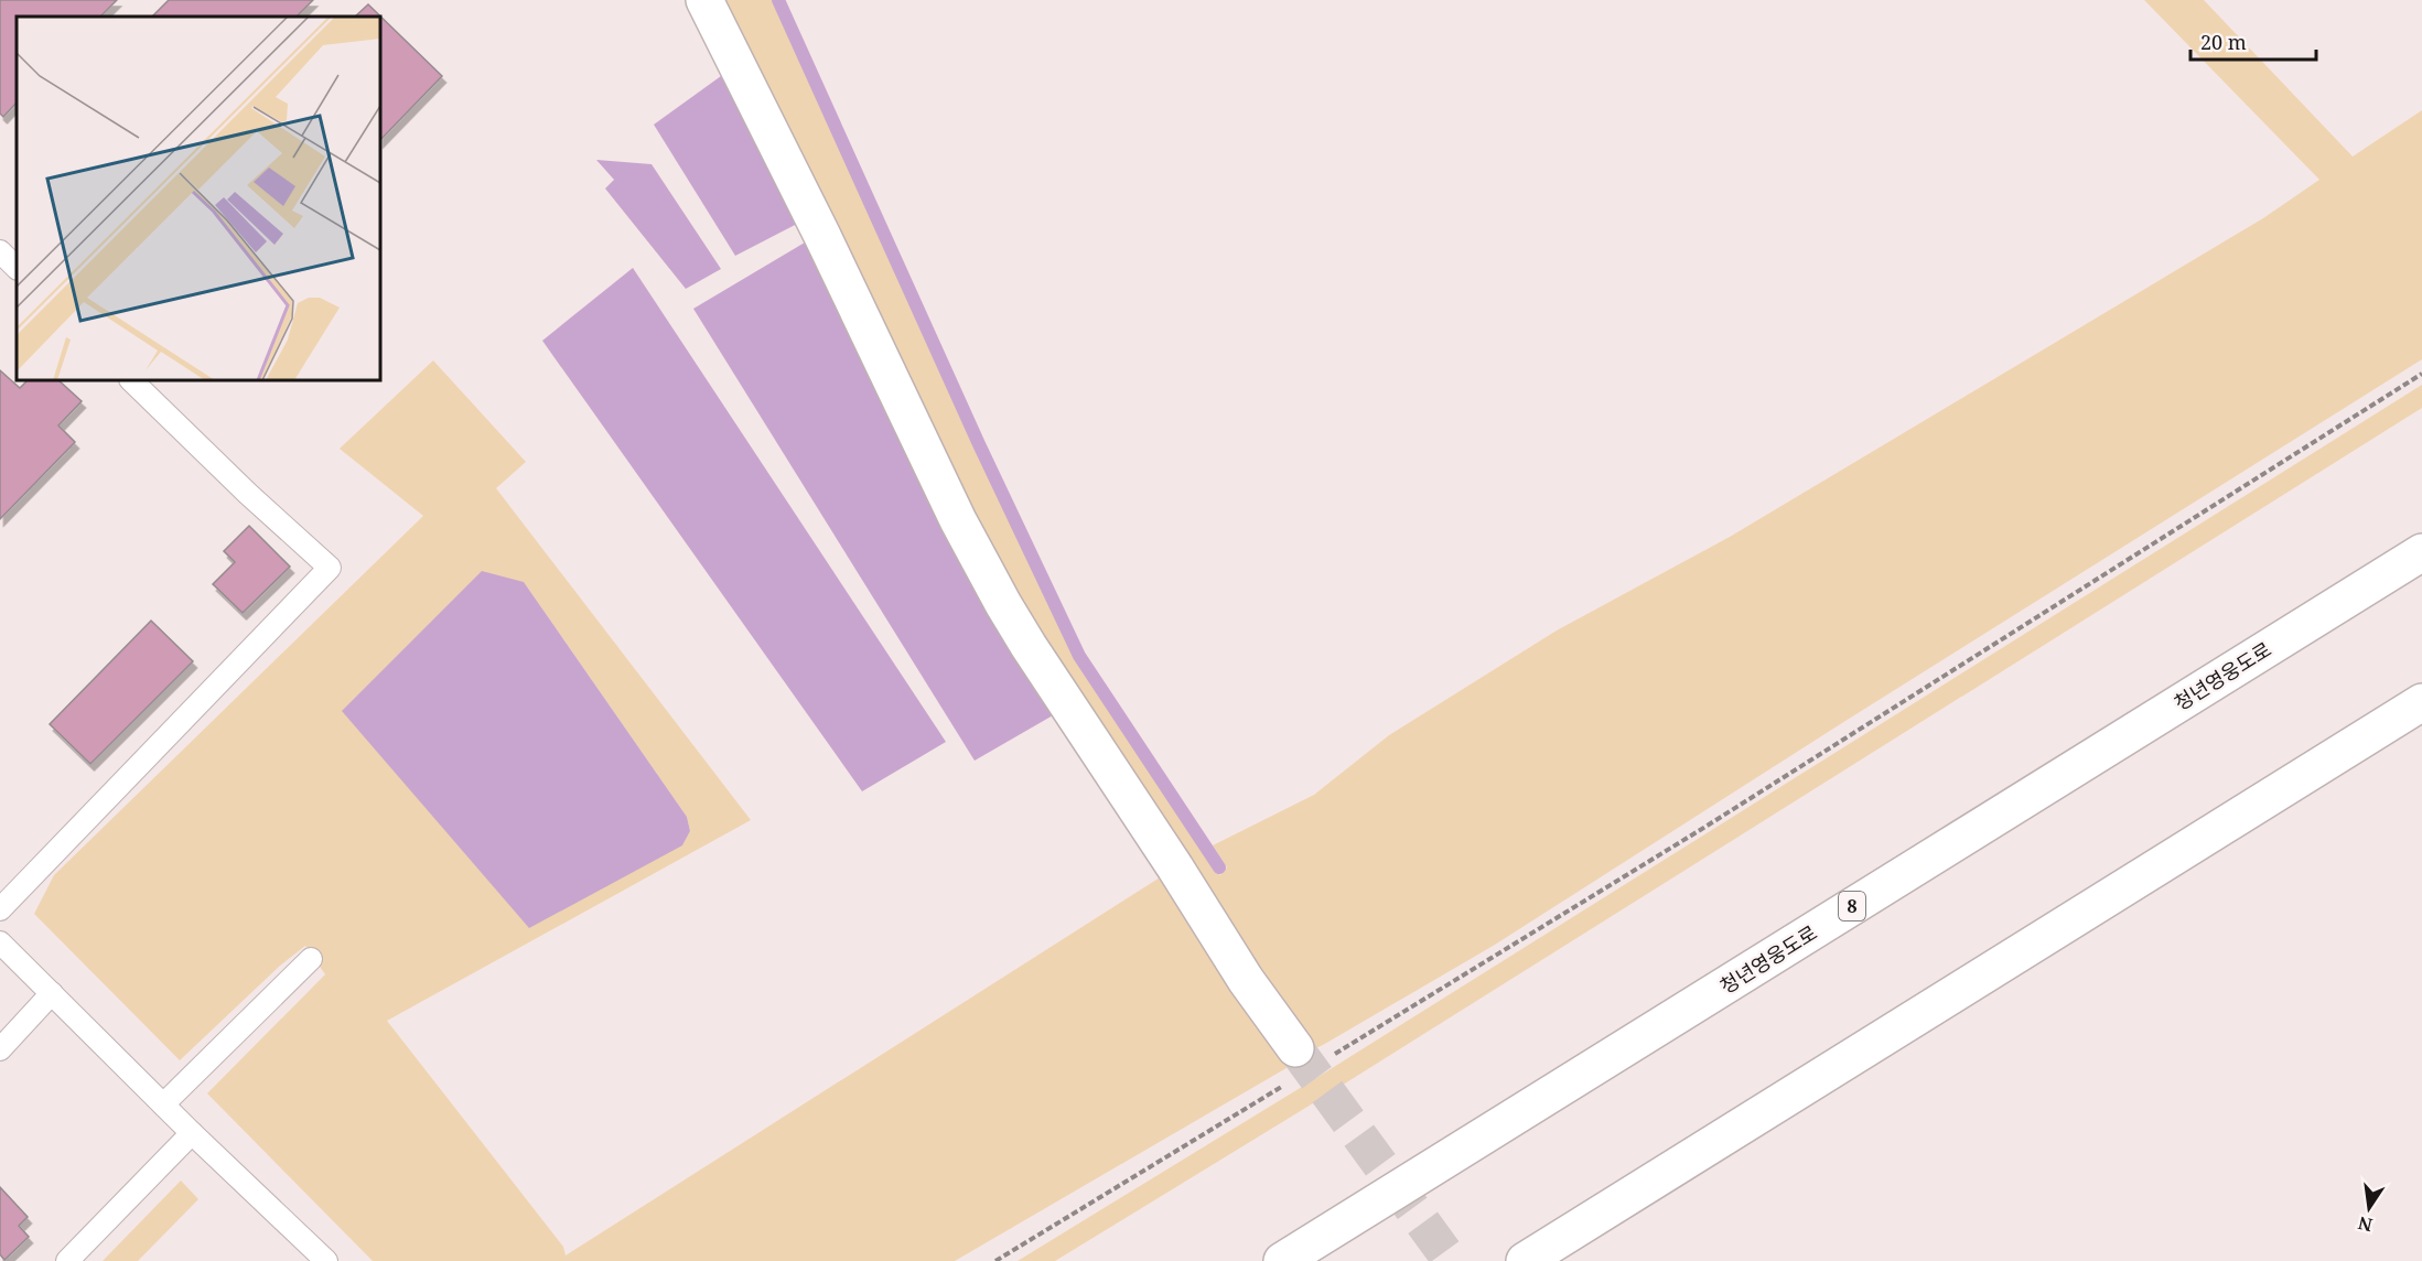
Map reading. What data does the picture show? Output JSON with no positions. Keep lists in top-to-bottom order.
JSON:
{
  "streets": {
    "main road": ["청년영웅도로", "8"]
  },
  "scale_bar": "20 m",
  "north": "bottom"
}
